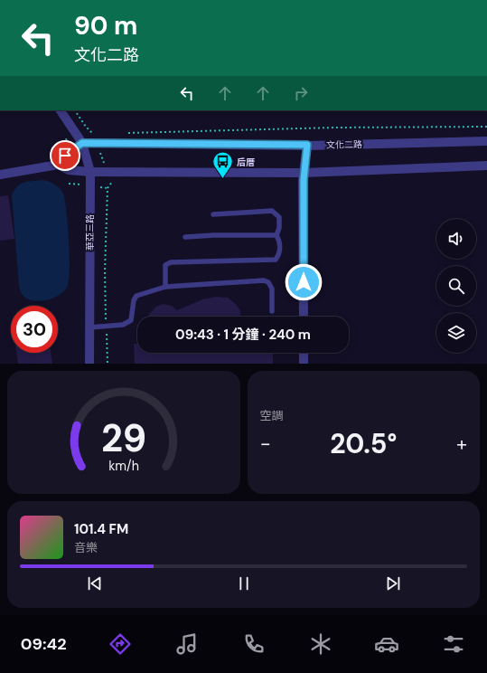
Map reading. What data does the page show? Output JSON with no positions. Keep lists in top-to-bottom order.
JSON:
{
  "streets": {
    "street": ["文化二路", "華亞三路"]
  },
  "crossings": [
    ["文化二路", "華亞三路"]
  ],
  "places": {
    "bus stop": ["后厝"]
  },
  "page": {
    "turn": ["90 m", "文化二路"],
    "limit": "30",
    "trip": "09:43 · 1 分鐘 · 240 m",
    "tile": "空調",
    "heat": ["−", "20.5°", "+"],
    "song": ["101.4 FM", "音樂"],
    "tabs": "09:42",
    "gauge": ["29", "km/h"]
  }
}
